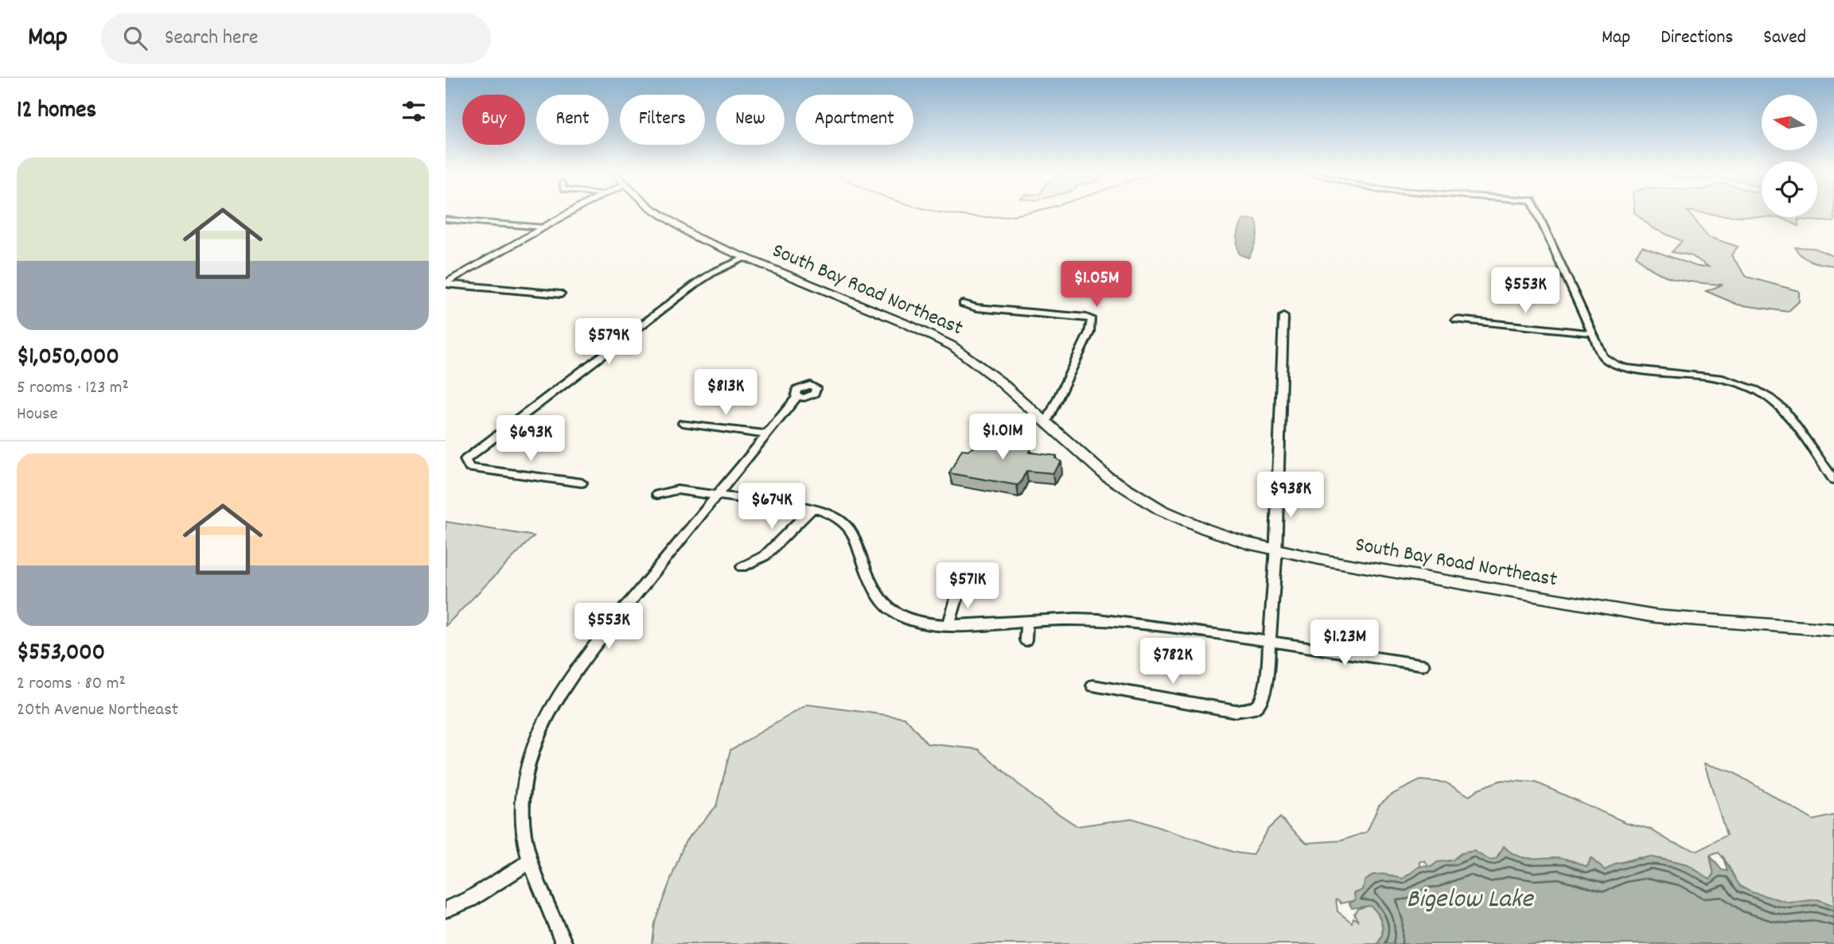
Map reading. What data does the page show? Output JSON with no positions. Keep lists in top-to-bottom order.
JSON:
{
  "streets": {
    "street": ["South Bay Road Northeast"]
  },
  "water": ["Bigelow Lake"],
  "north": "left",
  "page": {
    "header": "Map",
    "search": "Search here",
    "nav": ["Map", "Directions", "Saved"],
    "heading": "12 homes",
    "chip": [
      "Buy",
      "Rent",
      "Filters",
      "New",
      "Apartment"
    ],
    "list": [
      {
        "name": "$1,050,000",
        "note": "5 rooms · 123 m² · House"
      },
      {
        "name": "$553,000",
        "note": "2 rooms · 80 m² · 20th Avenue Northeast"
      }
    ],
    "price": [
      "$1.05M",
      "$553K",
      "$579K",
      "$813K",
      "$1.01M",
      "$693K",
      "$938K",
      "$674K",
      "$571K",
      "$553K",
      "$1.23M",
      "$782K"
    ]
  }
}
